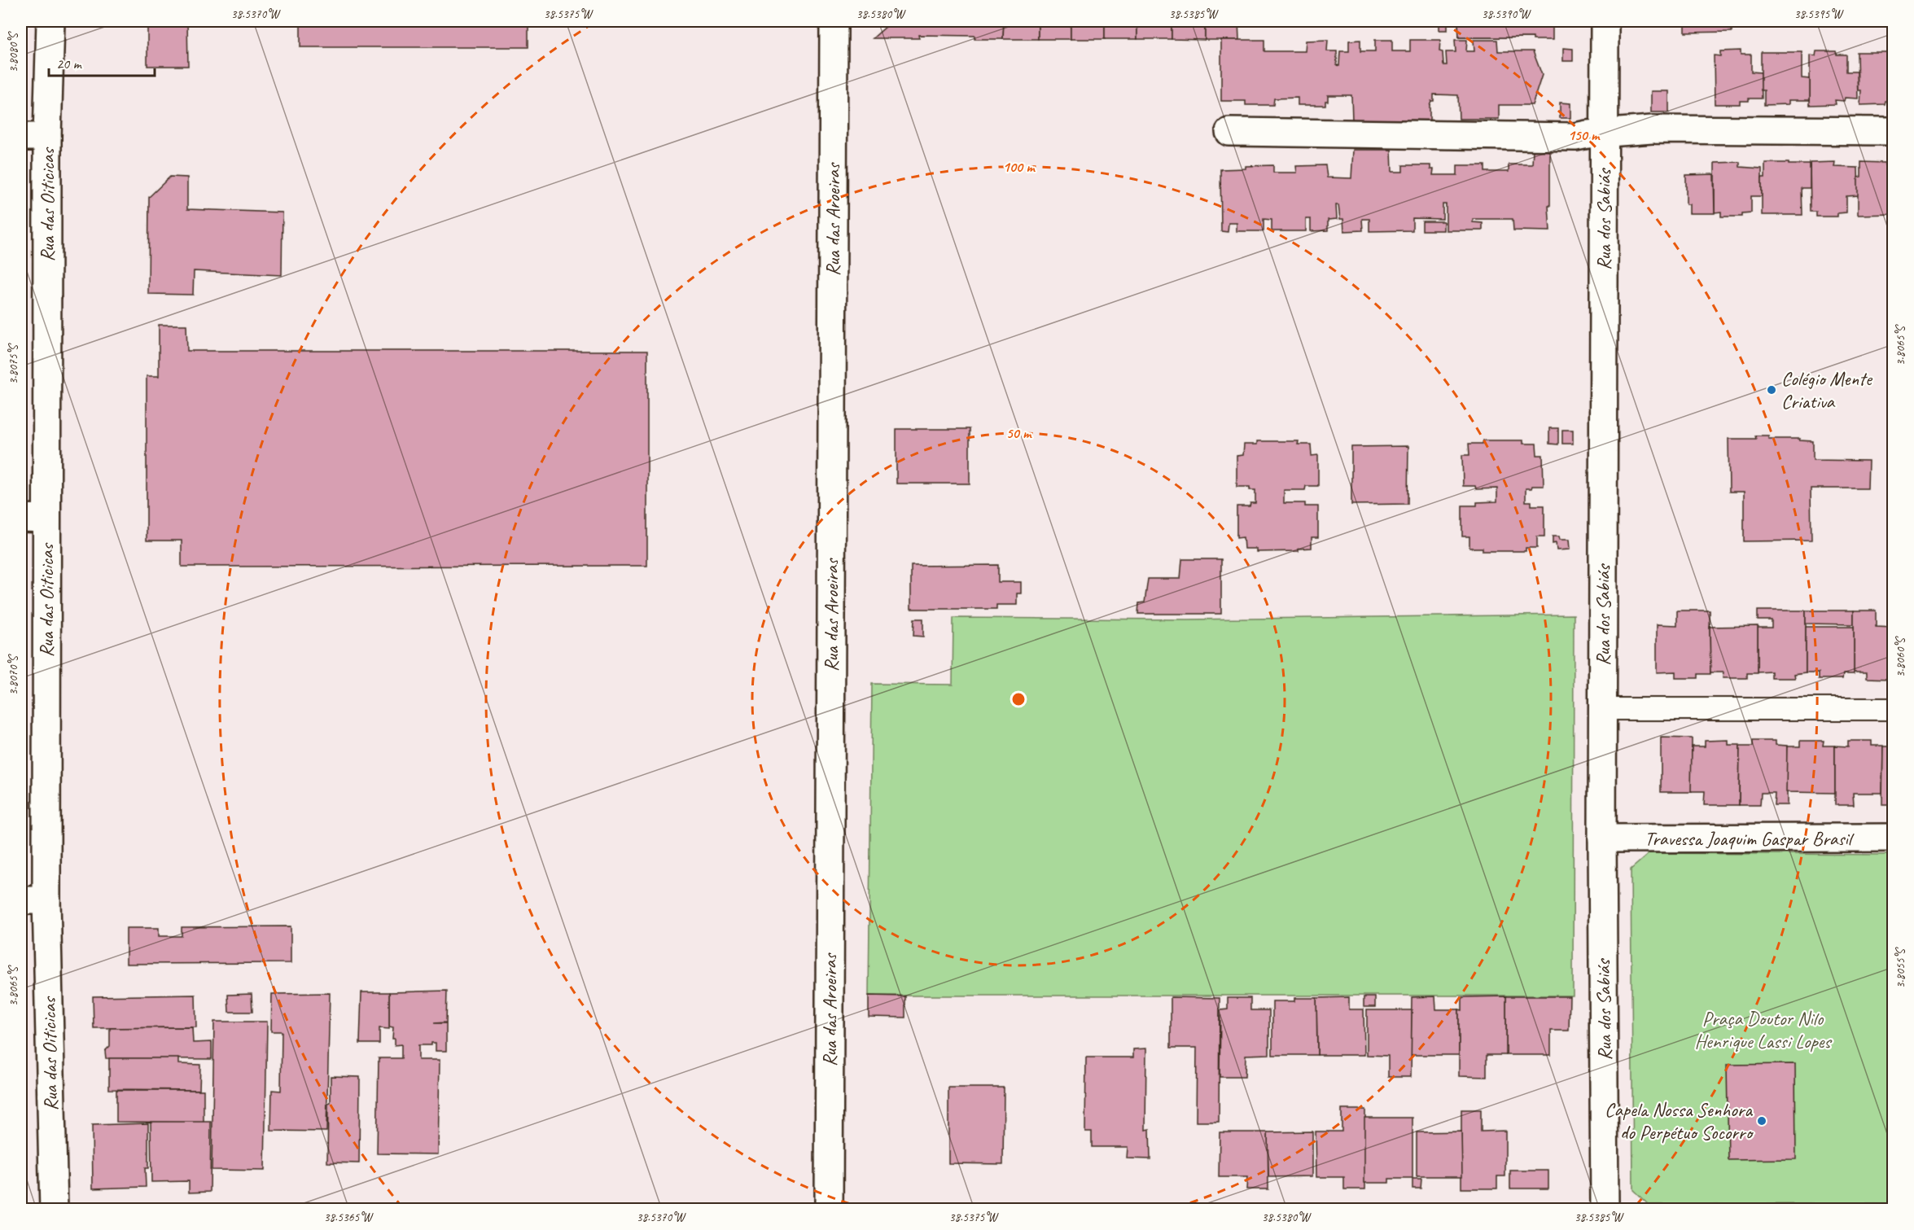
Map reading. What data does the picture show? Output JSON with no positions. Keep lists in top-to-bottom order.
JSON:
{
  "streets": {
    "street": [
      "Rua das Oiticicas",
      "Rua das Aroeiras",
      "Rua dos Sabiás",
      "Travessa Joaquim Gaspar Brasil"
    ]
  },
  "crossings": [
    ["Rua dos Sabiás", "Travessa Joaquim Gaspar Brasil"]
  ],
  "parks": ["Praça Doutor Nilo Henrique Lassi Lopes"],
  "places": ["Colégio Mente Criativa", "Capela Nossa Senhora do Perpétuo Socorro"],
  "scale_bar": "20 m",
  "coordinates": [
    "38.5370°W",
    "38.5375°W",
    "38.5380°W",
    "38.5385°W",
    "38.5390°W",
    "38.5395°W",
    "3.8080°S",
    "3.8065°S",
    "3.8075°S",
    "3.8060°S",
    "3.8070°S",
    "3.8055°S",
    "38.5365°W"
  ],
  "rings": ["150 m", "100 m", "50 m"]
}
